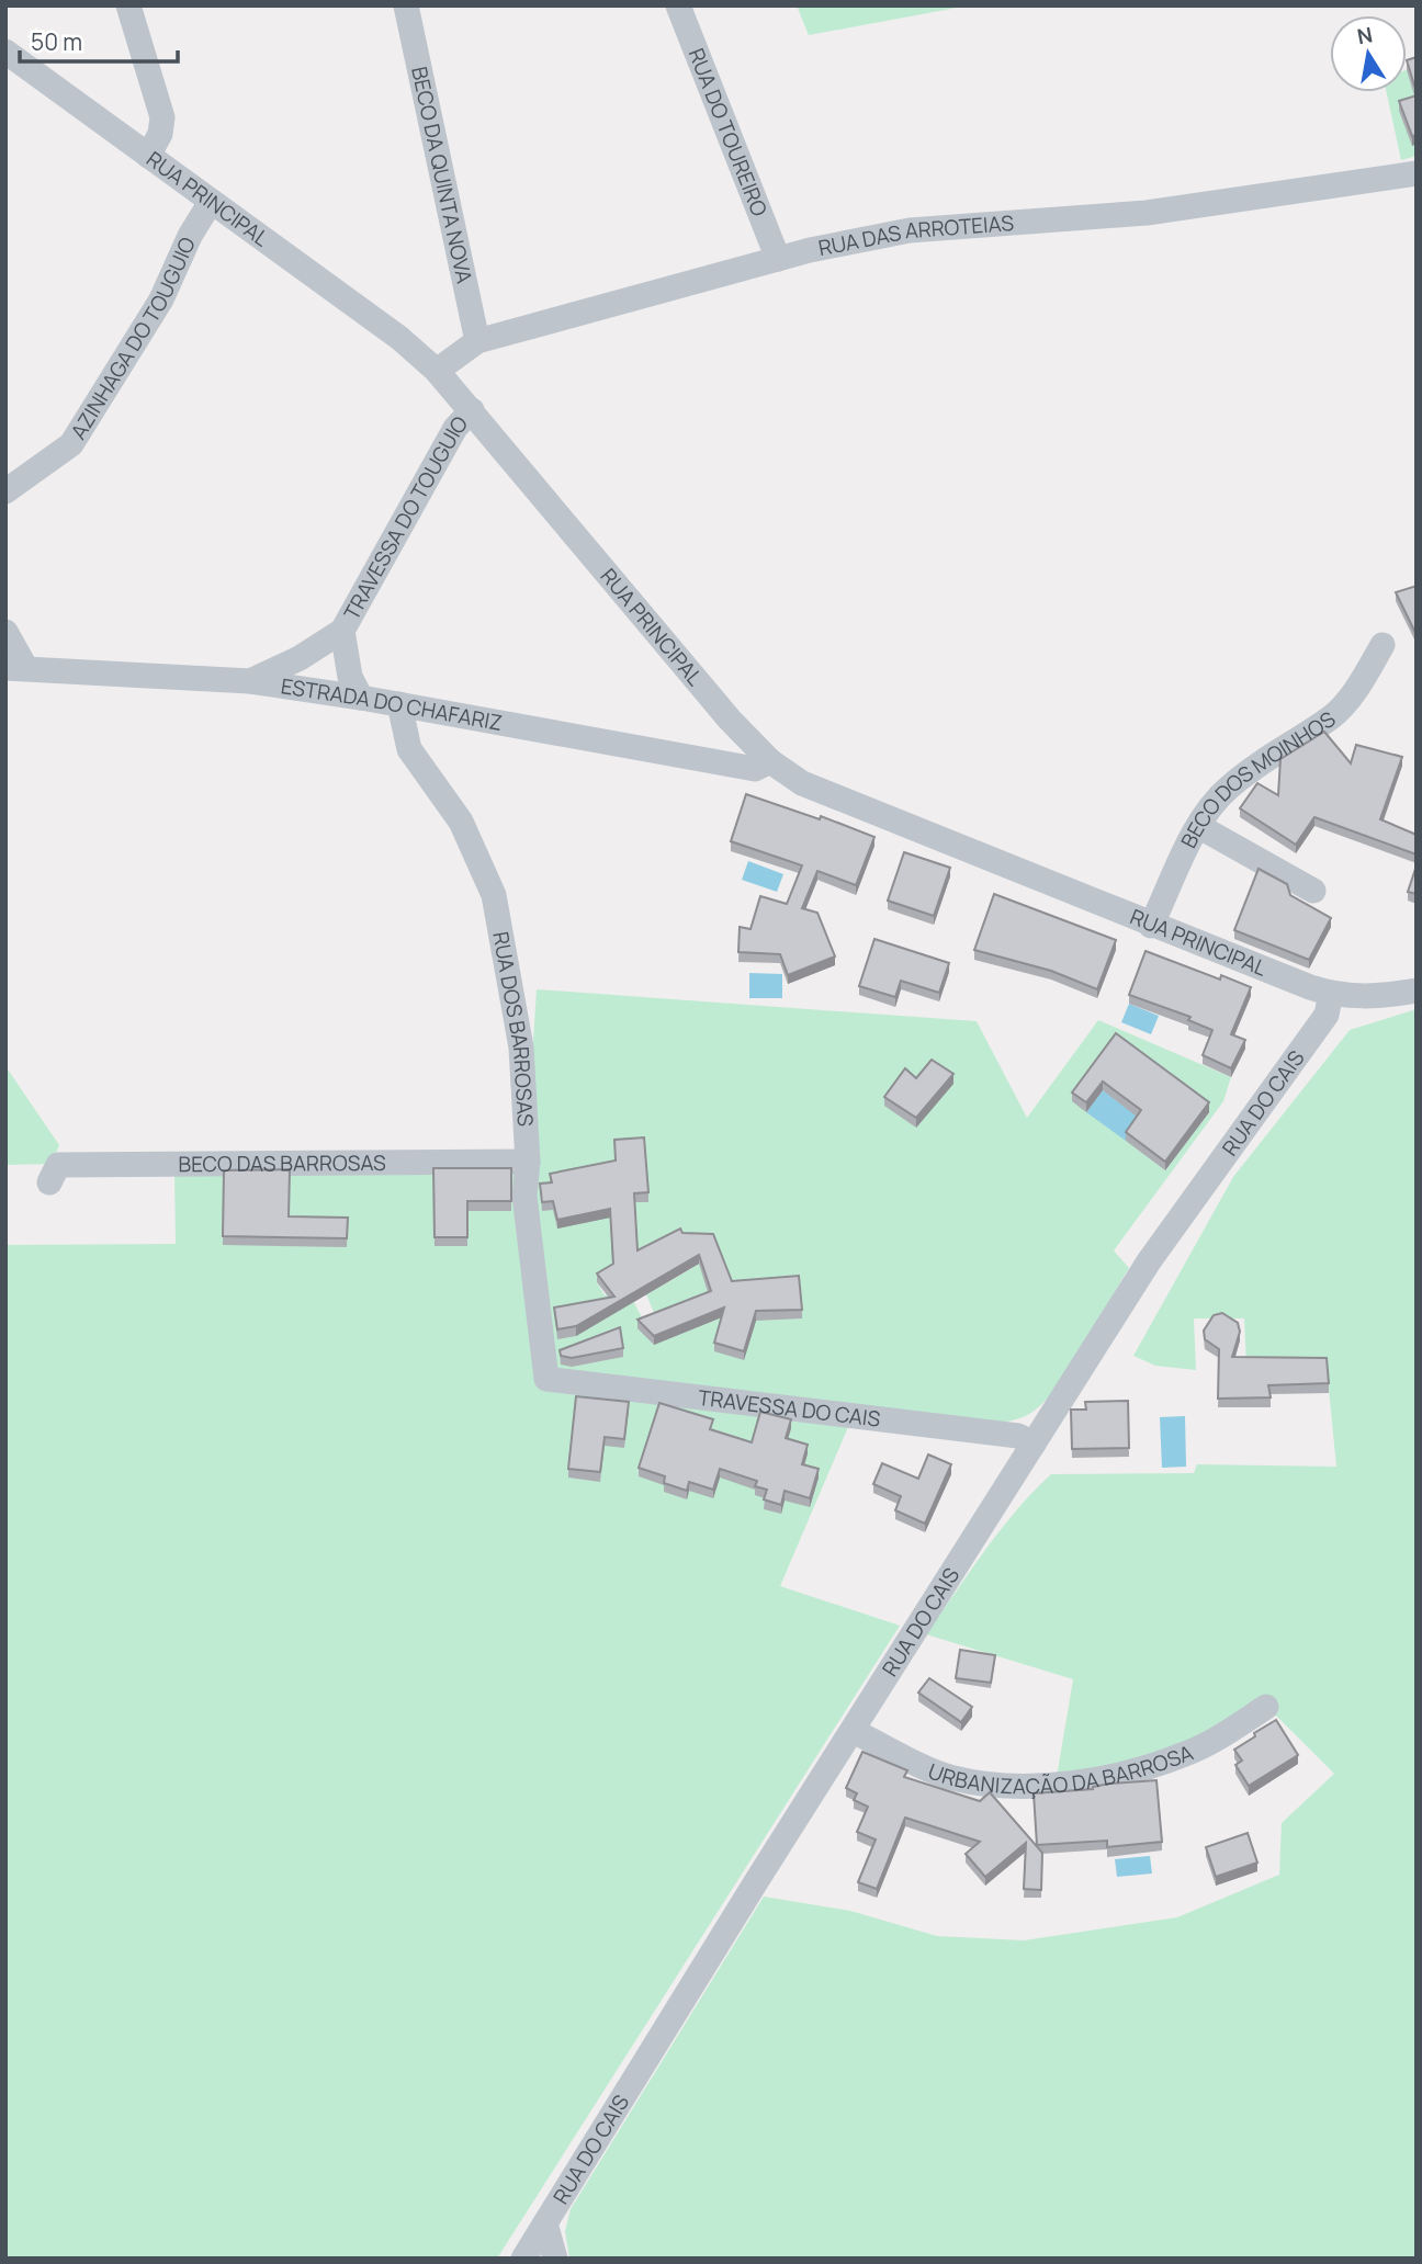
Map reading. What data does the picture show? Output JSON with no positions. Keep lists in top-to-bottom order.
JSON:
{
  "streets": {
    "street": [
      "RUA DO TOUREIRO",
      "BECO DA QUINTA NOVA",
      "RUA PRINCIPAL",
      "RUA DAS ARROTEIAS",
      "AZINHAGA DO TOUGUIO",
      "TRAVESSA DO TOUGUIO",
      "ESTRADA DO CHAFARIZ",
      "BECO DOS MOINHOS",
      "RUA DOS BARROSAS",
      "RUA DO CAIS",
      "BECO DAS BARROSAS",
      "TRAVESSA DO CAIS",
      "URBANIZAÇÃO DA BARROSA"
    ]
  },
  "crossings": [
    ["RUA DO TOUREIRO", "RUA DAS ARROTEIAS"],
    ["BECO DA QUINTA NOVA", "RUA DAS ARROTEIAS"],
    ["RUA PRINCIPAL", "RUA DAS ARROTEIAS"],
    ["RUA PRINCIPAL", "AZINHAGA DO TOUGUIO"],
    ["RUA PRINCIPAL", "TRAVESSA DO TOUGUIO"],
    ["RUA PRINCIPAL", "ESTRADA DO CHAFARIZ"],
    ["RUA PRINCIPAL", "BECO DOS MOINHOS"],
    ["RUA PRINCIPAL", "RUA DO CAIS"],
    ["TRAVESSA DO TOUGUIO", "ESTRADA DO CHAFARIZ"],
    ["ESTRADA DO CHAFARIZ", "RUA DOS BARROSAS"],
    ["RUA DOS BARROSAS", "BECO DAS BARROSAS"],
    ["RUA DOS BARROSAS", "TRAVESSA DO CAIS"],
    ["RUA DO CAIS", "TRAVESSA DO CAIS"],
    ["RUA DO CAIS", "URBANIZAÇÃO DA BARROSA"]
  ],
  "scale_bar": "50 m",
  "north": "top"
}
